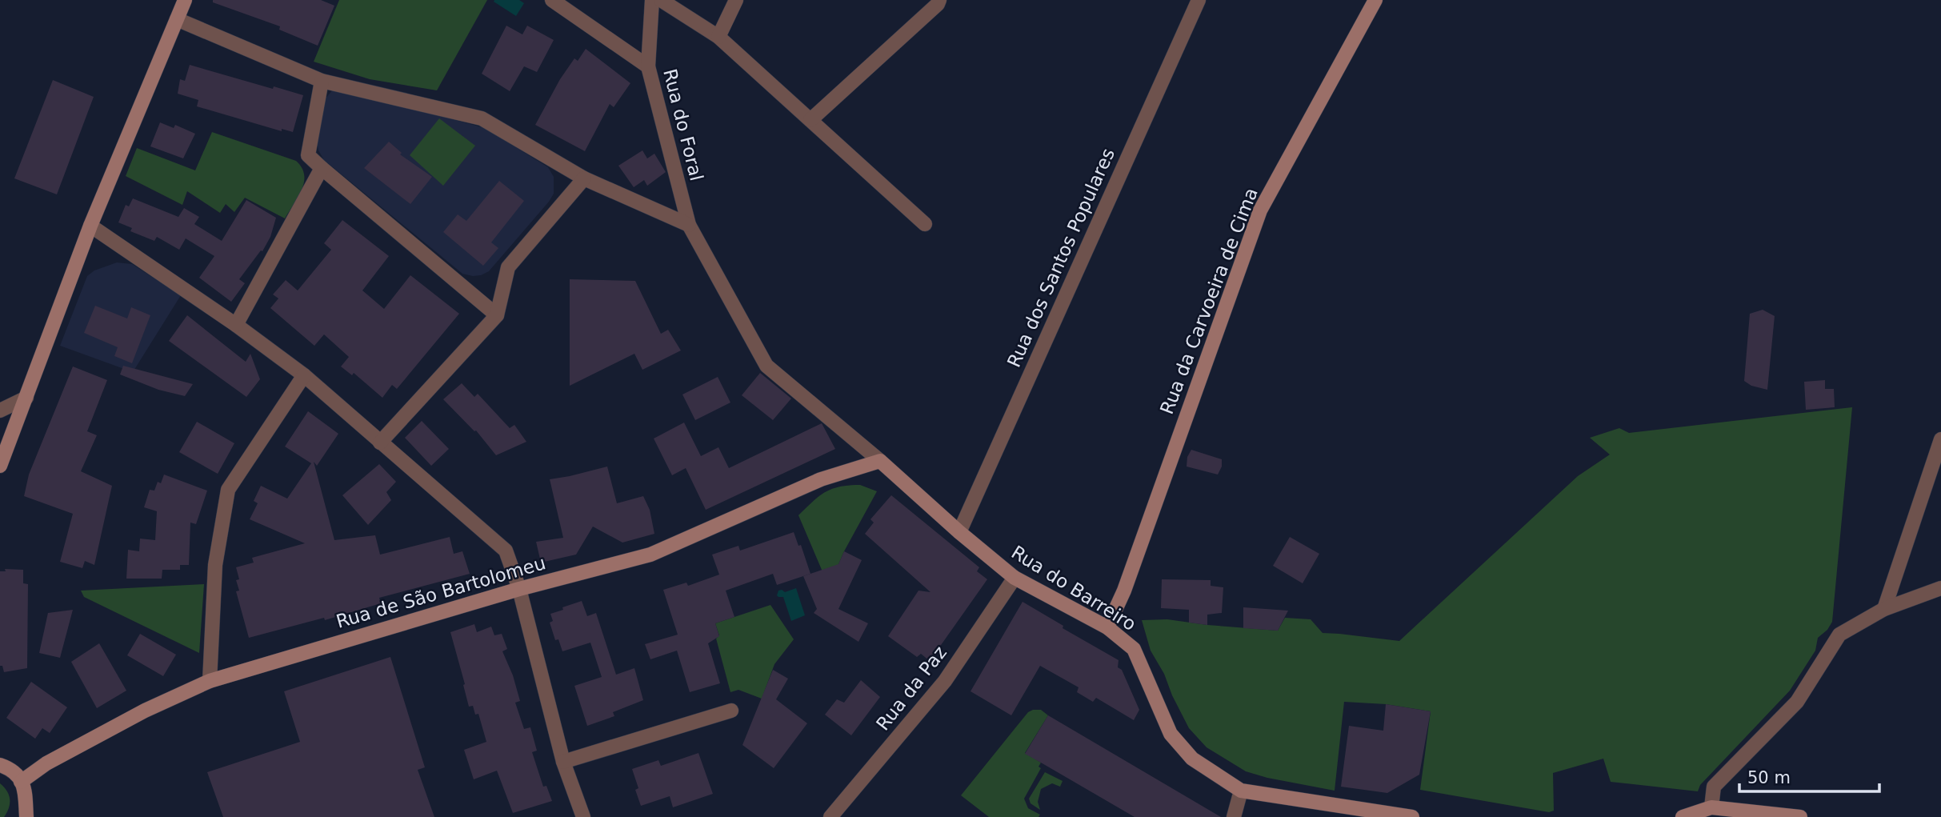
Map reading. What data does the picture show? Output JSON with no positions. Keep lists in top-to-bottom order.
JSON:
{
  "streets": {
    "street": [
      "Rua do Foral",
      "Rua dos Santos Populares",
      "Rua da Carvoeira de Cima",
      "Rua do Barreiro",
      "Rua de São Bartolomeu",
      "Rua da Paz"
    ]
  },
  "crossings": [
    ["Rua do Foral", "Rua do Barreiro"],
    ["Rua do Foral", "Rua de São Bartolomeu"],
    ["Rua dos Santos Populares", "Rua do Barreiro"],
    ["Rua da Carvoeira de Cima", "Rua do Barreiro"],
    ["Rua do Barreiro", "Rua de São Bartolomeu"],
    ["Rua do Barreiro", "Rua da Paz"]
  ],
  "scale_bar": "50 m"
}
